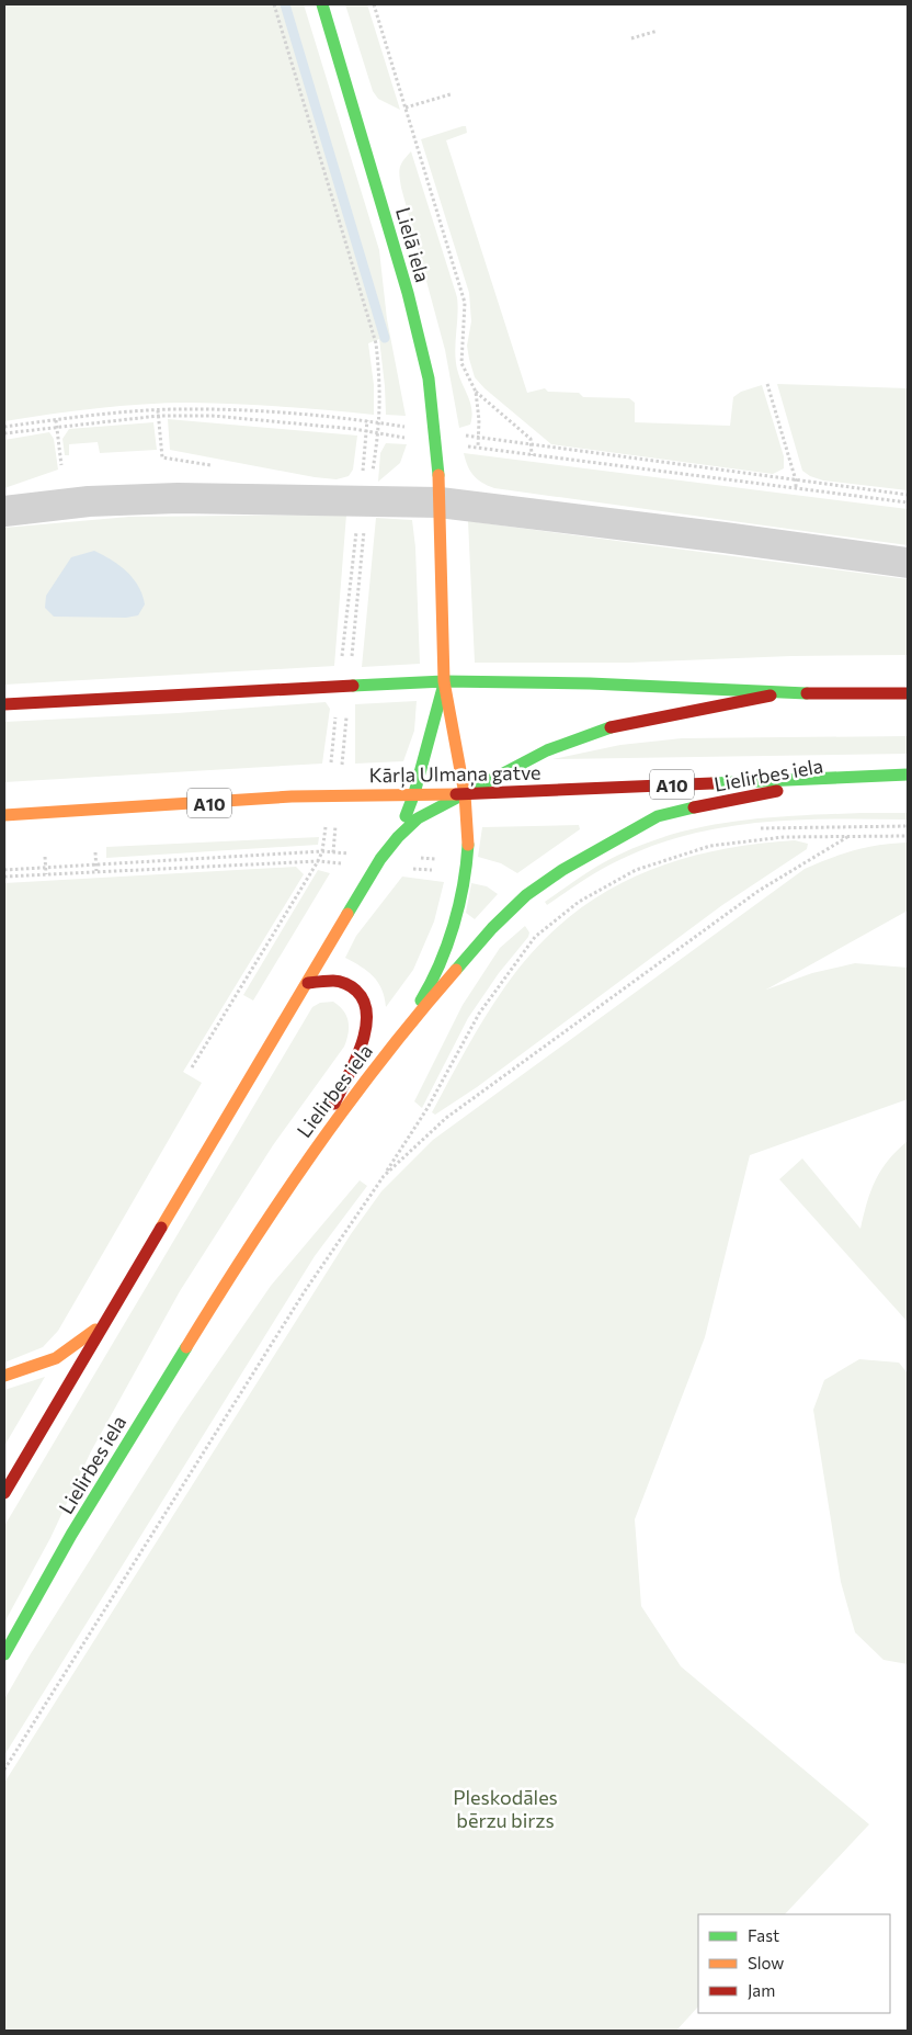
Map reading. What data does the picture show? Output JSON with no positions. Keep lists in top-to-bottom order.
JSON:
{
  "streets": {
    "main road": [
      "Lielā iela",
      "Kārļa Ulmaņa gatve",
      "Lielirbes iela",
      "A10"
    ]
  },
  "crossings": [
    ["Kārļa Ulmaņa gatve", "Lielirbes iela"]
  ],
  "parks": ["Pleskodāles bērzu birzs"],
  "legend": ["Fast", "Slow", "Jam"]
}
